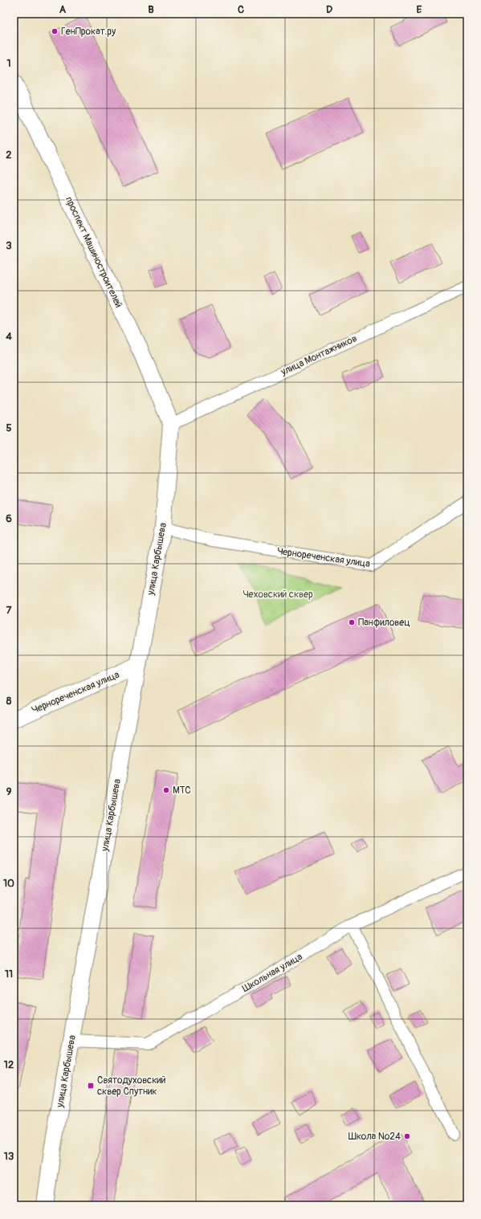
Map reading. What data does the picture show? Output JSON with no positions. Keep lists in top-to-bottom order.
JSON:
{
  "streets": {
    "main road": ["проспект Машиностроителей", "Чернореченская улица", "улица Карбышева"],
    "street": ["улица Монтажников", "Школьная улица"]
  },
  "crossings": [
    ["проспект Машиностроителей", "улица Монтажников"],
    ["проспект Машиностроителей", "улица Карбышева"],
    ["улица Монтажников", "улица Карбышева"],
    ["Чернореченская улица", "улица Карбышева"],
    ["улица Карбышева", "Школьная улица"]
  ],
  "parks": ["Чеховский сквер"],
  "places": {
    "other": [
      "ГенПрокат.ру",
      "Панфиловец",
      "МТС",
      "Школа №24"
    ],
    "transit": ["Святодуховский сквер Спутник"]
  },
  "grid": {
    "columns": [
      "A",
      "B",
      "C",
      "D",
      "E"
    ],
    "rows": [
      "1",
      "2",
      "3",
      "4",
      "5",
      "6",
      "7",
      "8",
      "9",
      "10",
      "11",
      "12",
      "13"
    ]
  }
}
